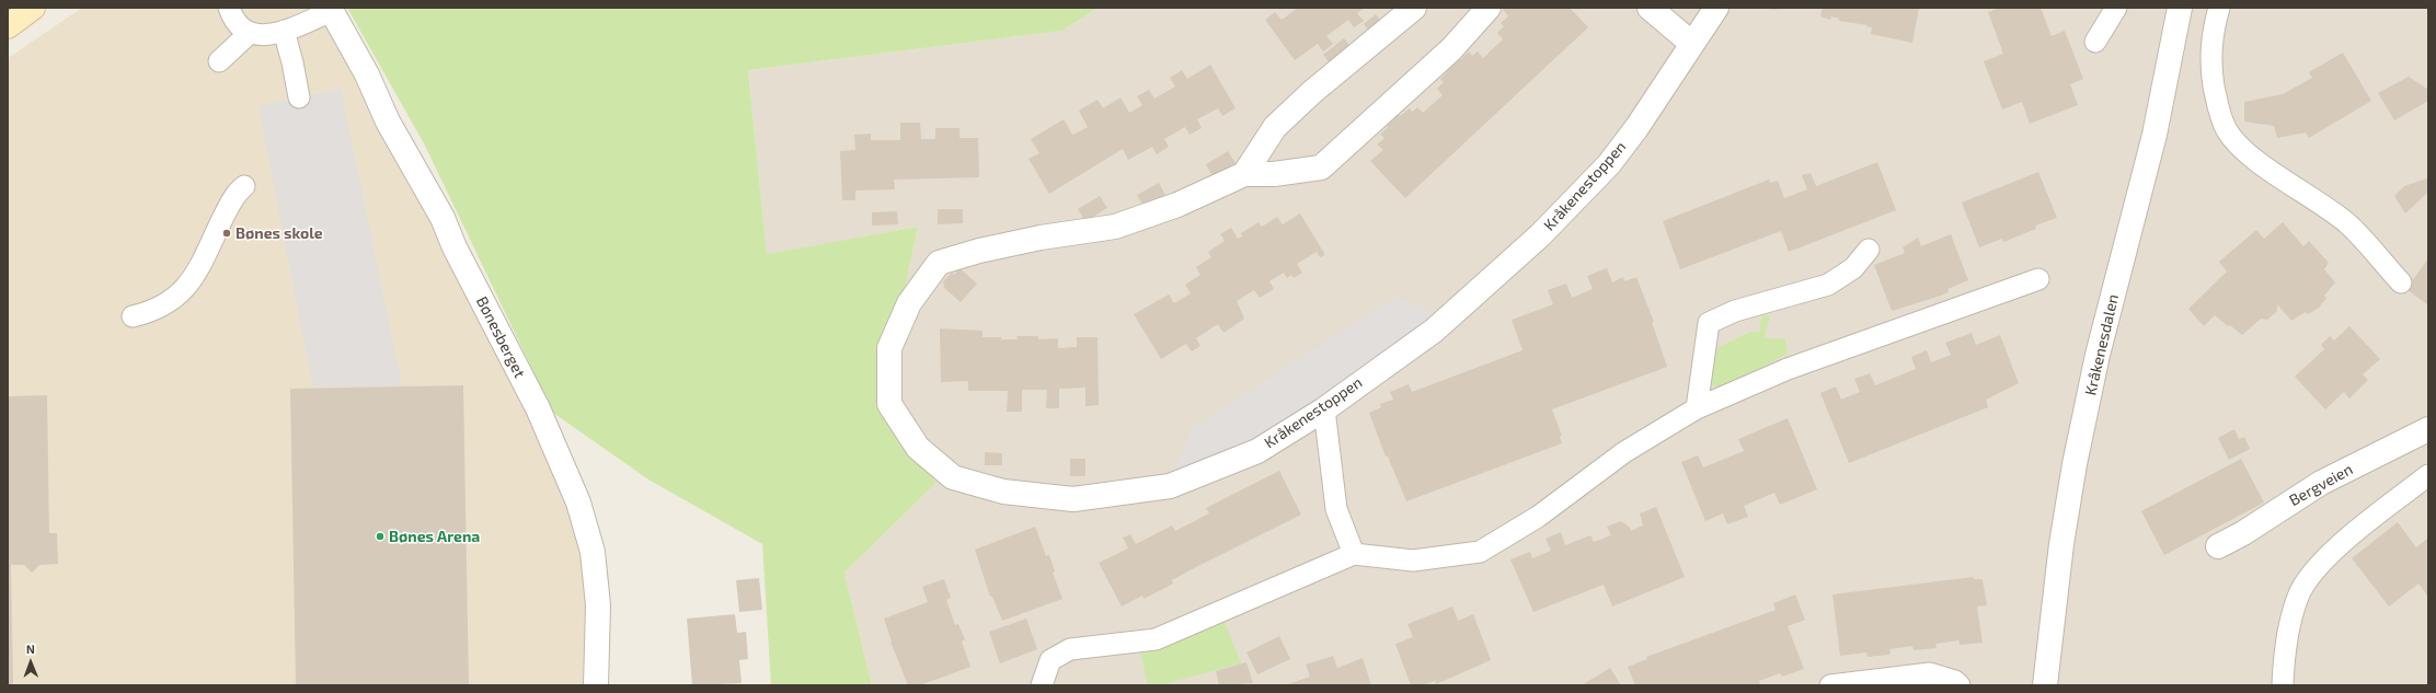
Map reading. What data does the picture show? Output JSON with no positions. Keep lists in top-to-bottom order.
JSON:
{
  "streets": {
    "street": [
      "Kråkenestoppen",
      "Bønesberget",
      "Kråkenesdalen",
      "Bergveien"
    ]
  },
  "places": ["Bønes skole", "Bønes Arena"],
  "north": "top"
}
